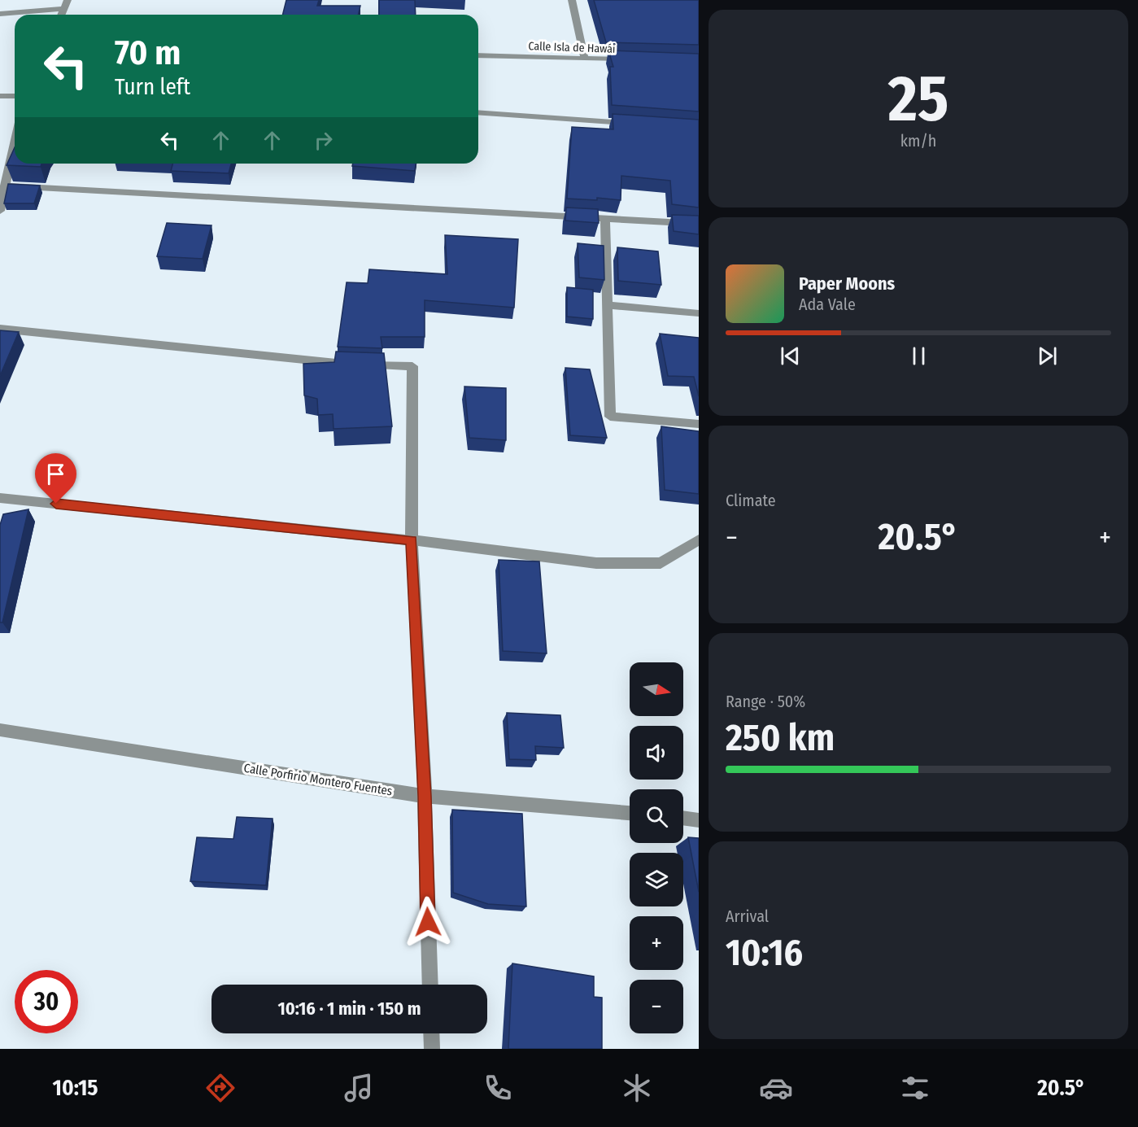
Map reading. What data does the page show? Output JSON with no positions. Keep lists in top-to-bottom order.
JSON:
{
  "streets": {
    "street": ["Calle Isla de Hawái", "Calle Porfirio Montero Fuentes"]
  },
  "north": "right",
  "page": {
    "tile": [
      ["25", "km/h"],
      "Climate",
      ["Range · 50%", "250 km"],
      ["Arrival", "10:16"]
    ],
    "turn": ["70 m", "Turn left"],
    "song": ["Paper Moons", "Ada Vale"],
    "heat": ["−", "20.5°", "+"],
    "map_buttons": ["+", "−"],
    "limit": "30",
    "trip": "10:16 · 1 min · 150 m",
    "tabs": ["10:15", "20.5°"]
  }
}
